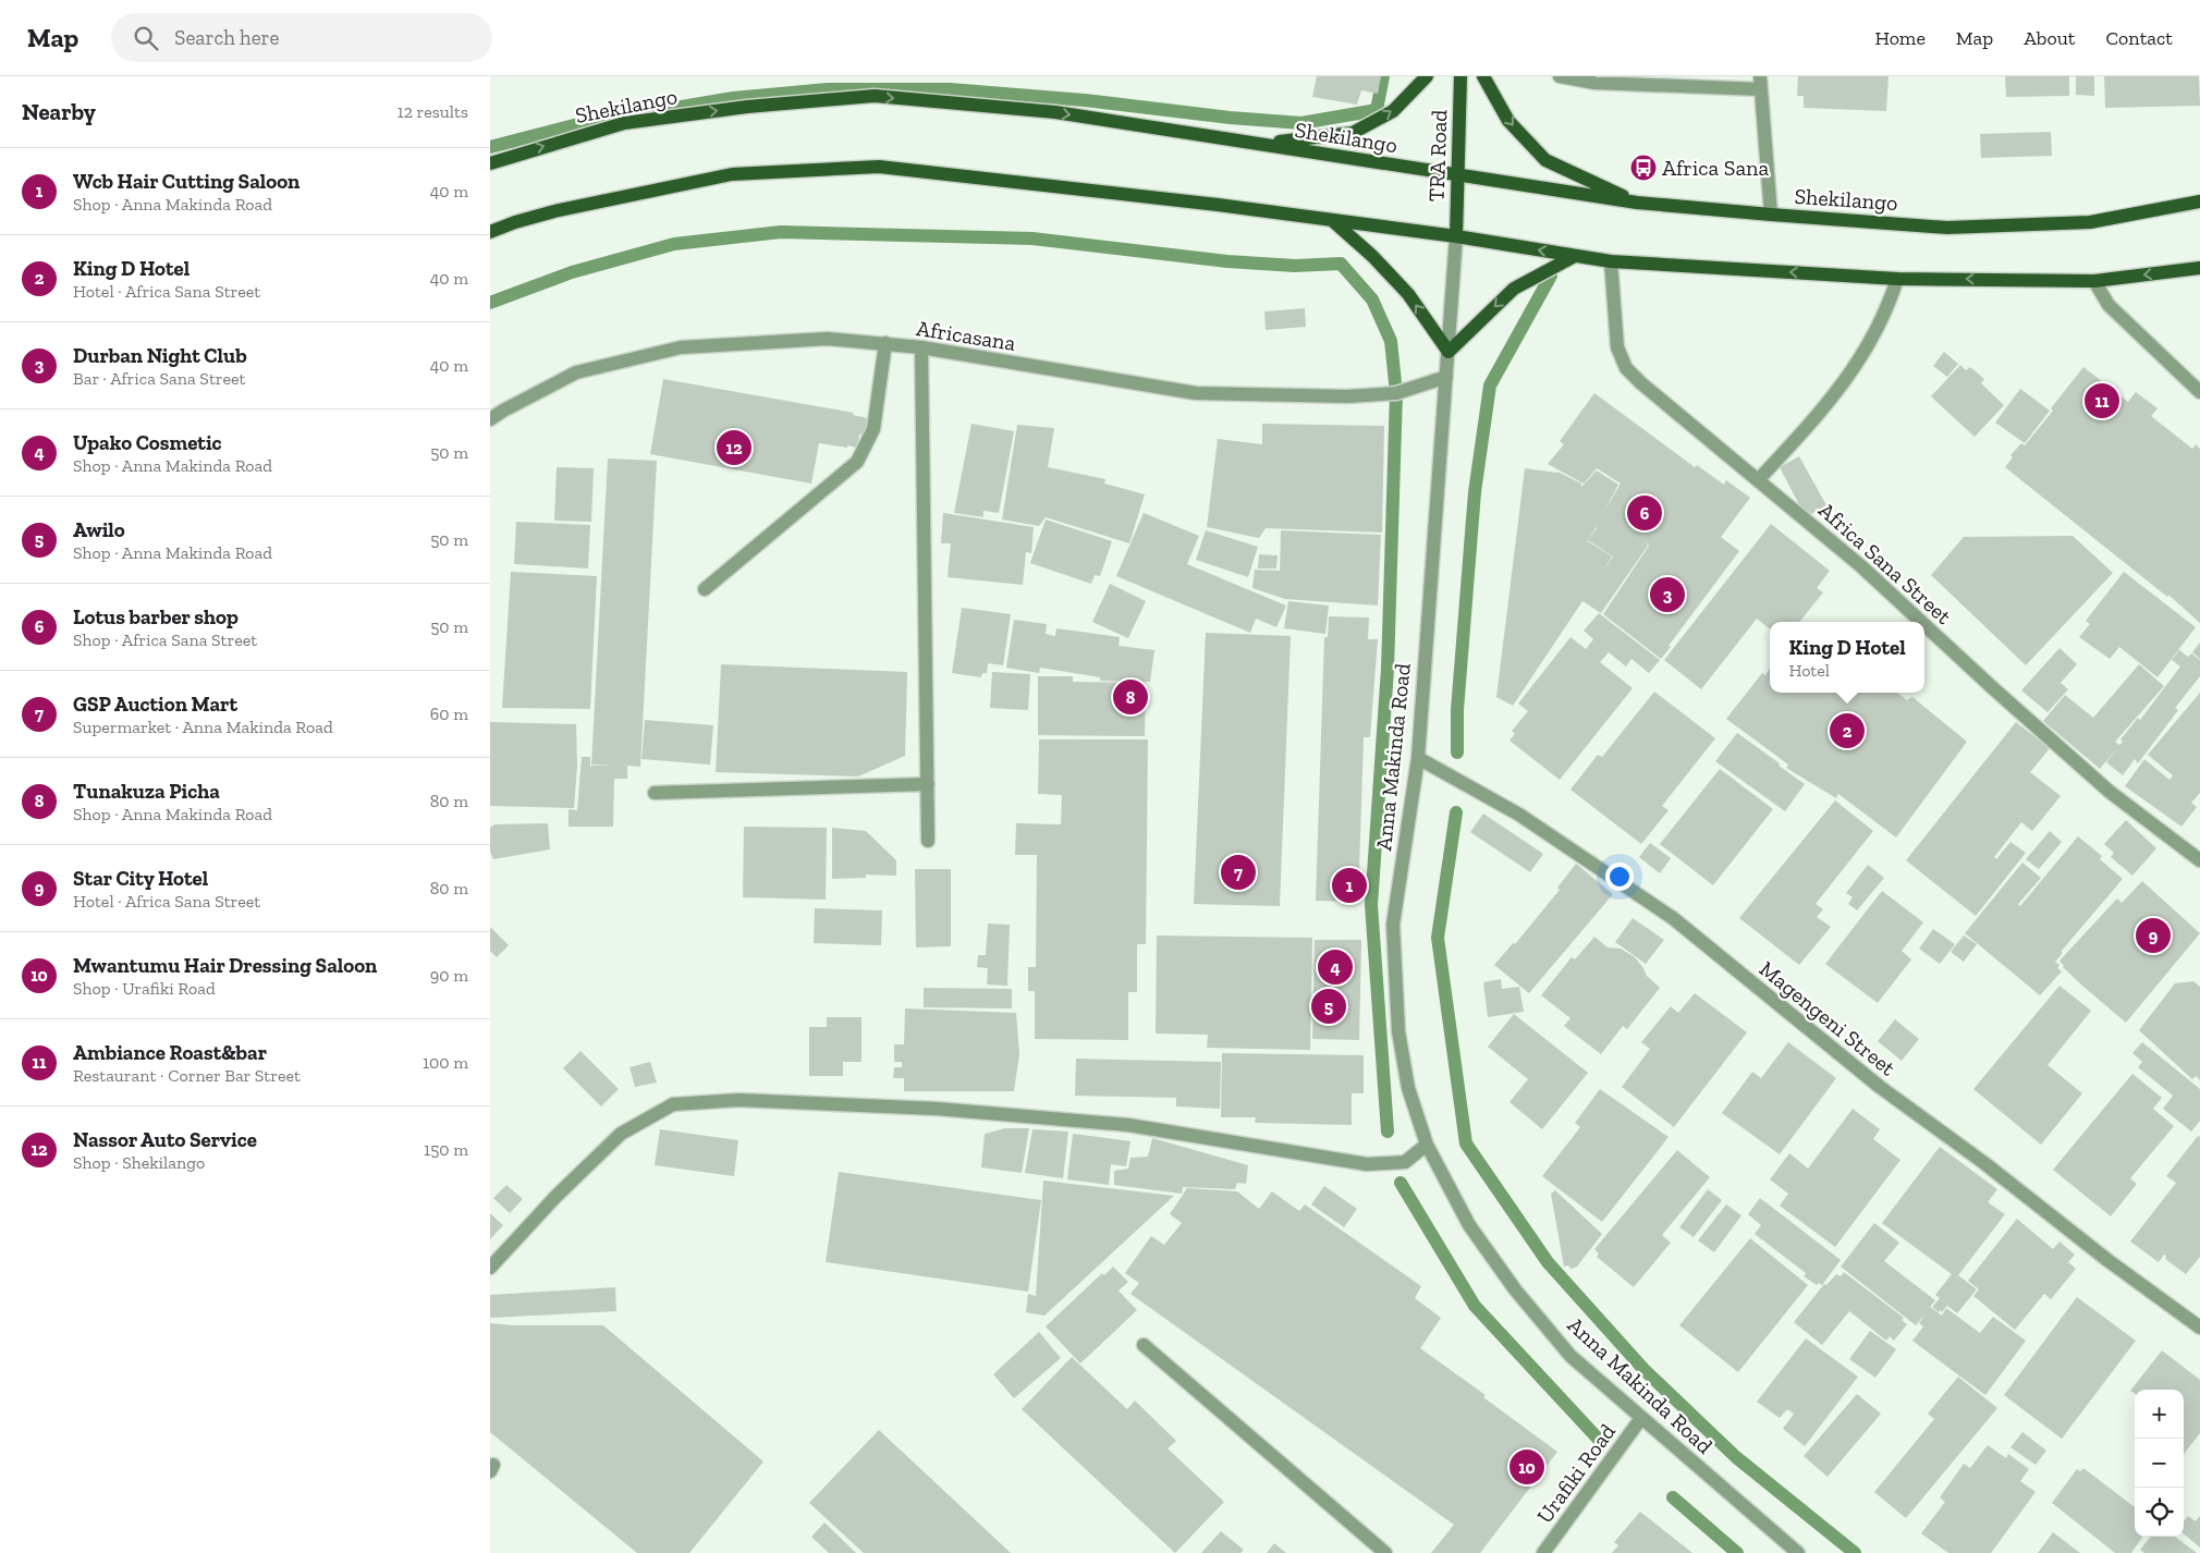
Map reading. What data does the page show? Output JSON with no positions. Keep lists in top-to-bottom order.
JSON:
{
  "streets": {
    "main road": ["Shekilango", "TRA Road"],
    "street": [
      "Africasana",
      "Africa Sana Street",
      "Anna Makinda Road",
      "Magengeni Street",
      "Urafiki Road"
    ]
  },
  "crossings": [
    ["Shekilango", "TRA Road"],
    ["TRA Road", "Anna Makinda Road"],
    ["Africasana", "Anna Makinda Road"],
    ["Anna Makinda Road", "Magengeni Street"],
    ["Anna Makinda Road", "Urafiki Road"]
  ],
  "places": {
    "bus stop": ["Africa Sana"]
  },
  "page": {
    "header": "Map",
    "search": "Search here",
    "nav": [
      "Home",
      "Map",
      "About",
      "Contact"
    ],
    "heading": ["Nearby", "12 results"],
    "list": [
      {
        "mark": "1",
        "name": "Wcb Hair Cutting Saloon",
        "note": "Shop · Anna Makinda Road",
        "value": "40 m"
      },
      {
        "mark": "2",
        "name": "King D Hotel",
        "note": "Hotel · Africa Sana Street",
        "value": "40 m"
      },
      {
        "mark": "3",
        "name": "Durban Night Club",
        "note": "Bar · Africa Sana Street",
        "value": "40 m"
      },
      {
        "mark": "4",
        "name": "Upako Cosmetic",
        "note": "Shop · Anna Makinda Road",
        "value": "50 m"
      },
      {
        "mark": "5",
        "name": "Awilo",
        "note": "Shop · Anna Makinda Road",
        "value": "50 m"
      },
      {
        "mark": "6",
        "name": "Lotus barber shop",
        "note": "Shop · Africa Sana Street",
        "value": "50 m"
      },
      {
        "mark": "7",
        "name": "GSP Auction Mart",
        "note": "Supermarket · Anna Makinda Road",
        "value": "60 m"
      },
      {
        "mark": "8",
        "name": "Tunakuza Picha",
        "note": "Shop · Anna Makinda Road",
        "value": "80 m"
      },
      {
        "mark": "9",
        "name": "Star City Hotel",
        "note": "Hotel · Africa Sana Street",
        "value": "80 m"
      },
      {
        "mark": "10",
        "name": "Mwantumu Hair Dressing Saloon",
        "note": "Shop · Urafiki Road",
        "value": "90 m"
      },
      {
        "mark": "11",
        "name": "Ambiance Roast&bar",
        "note": "Restaurant · Corner Bar Street",
        "value": "100 m"
      },
      {
        "mark": "12",
        "name": "Nassor Auto Service",
        "note": "Shop · Shekilango",
        "value": "150 m"
      }
    ],
    "pins": [
      "11",
      "12",
      "6",
      "3",
      "8",
      "2",
      "7",
      "1",
      "9",
      "4",
      "5",
      "10"
    ],
    "popup": ["King D Hotel", "Hotel"],
    "map_buttons": ["+", "−"]
  }
}
